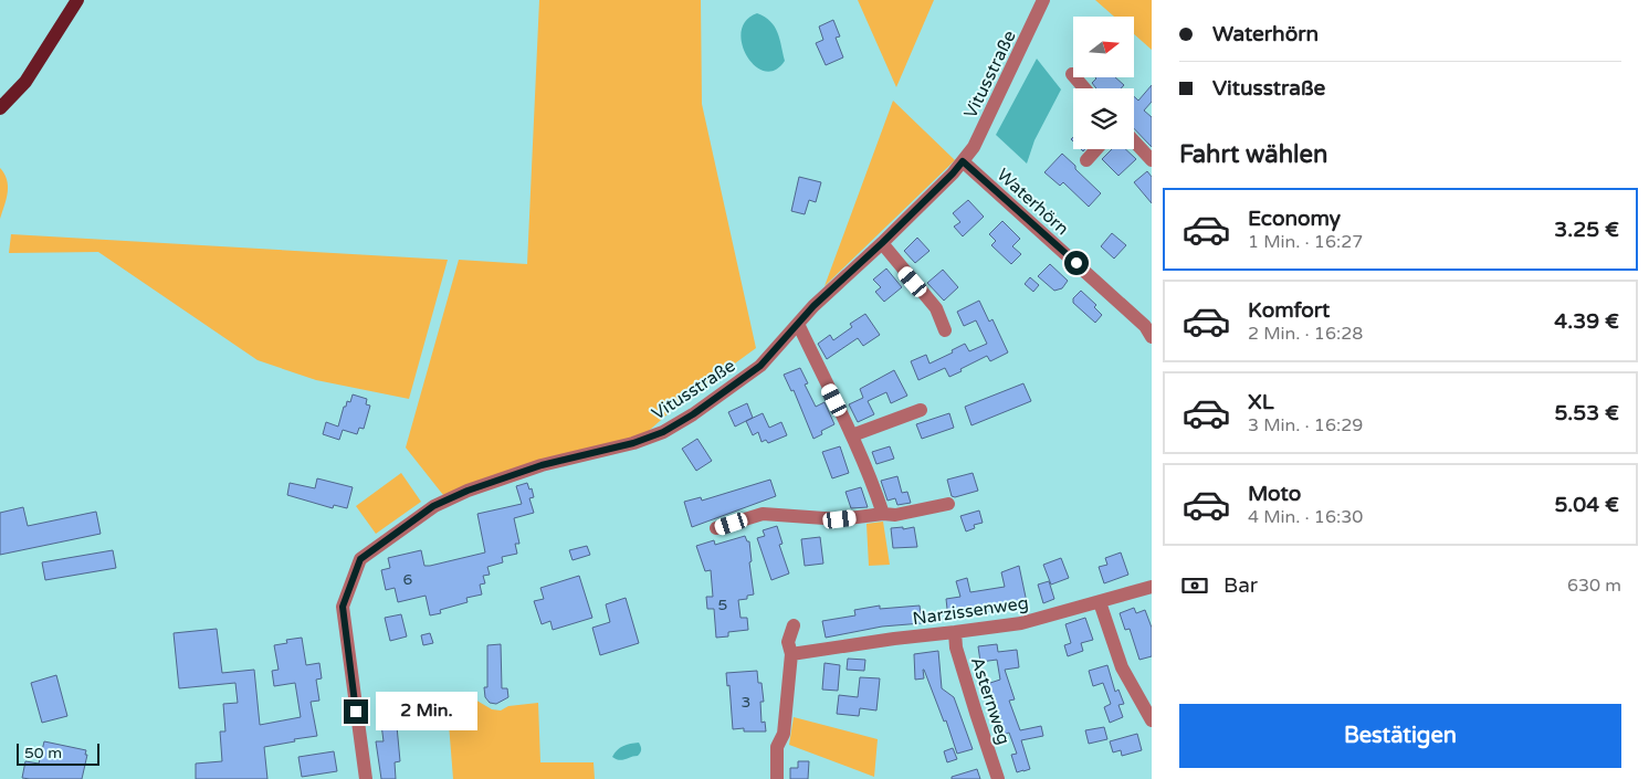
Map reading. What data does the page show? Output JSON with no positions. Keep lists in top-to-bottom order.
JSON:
{
  "streets": {
    "street": [
      "Vitusstraße",
      "Waterhörn",
      "Narzissenweg",
      "Asternweg"
    ]
  },
  "crossings": [
    ["Vitusstraße", "Waterhörn"],
    ["Narzissenweg", "Asternweg"]
  ],
  "house_numbers": ["6", "5", "3"],
  "scale_bar": "50 m",
  "north": "right",
  "page": {
    "banner": ["Waterhörn", "Vitusstraße"],
    "heading": "Fahrt wählen",
    "list": [
      {
        "name": "Economy",
        "note": "1 Min. · 16:27",
        "value": "3.25 €"
      },
      {
        "name": "Komfort",
        "note": "2 Min. · 16:28",
        "value": "4.39 €"
      },
      {
        "name": "XL",
        "note": "3 Min. · 16:29",
        "value": "5.53 €"
      },
      {
        "name": "Moto",
        "note": "4 Min. · 16:30",
        "value": "5.04 €"
      }
    ],
    "pay": ["Bar", "630 m"],
    "bubble": "2 Min.",
    "buttons": "Bestätigen",
    "scale": "50 m"
  }
}
